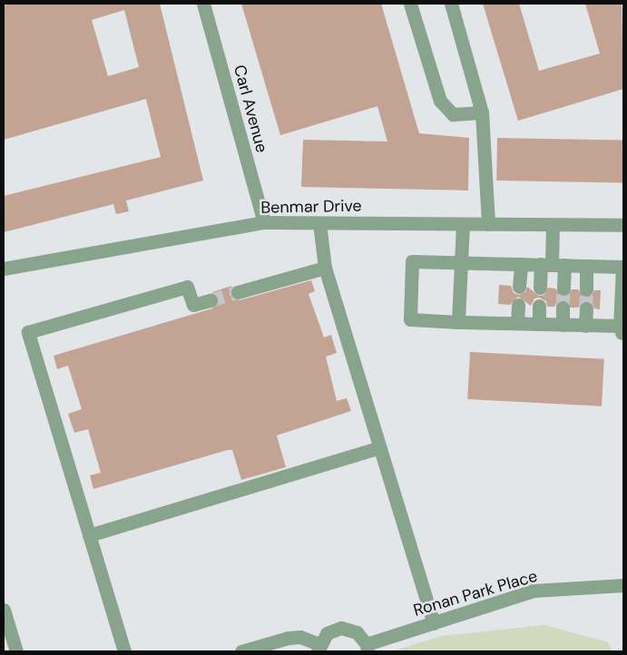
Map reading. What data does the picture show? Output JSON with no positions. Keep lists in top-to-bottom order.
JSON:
{
  "streets": {
    "street": ["Carl Avenue", "Benmar Drive", "Ronan Park Place"]
  },
  "crossings": [
    ["Carl Avenue", "Benmar Drive"]
  ]
}
